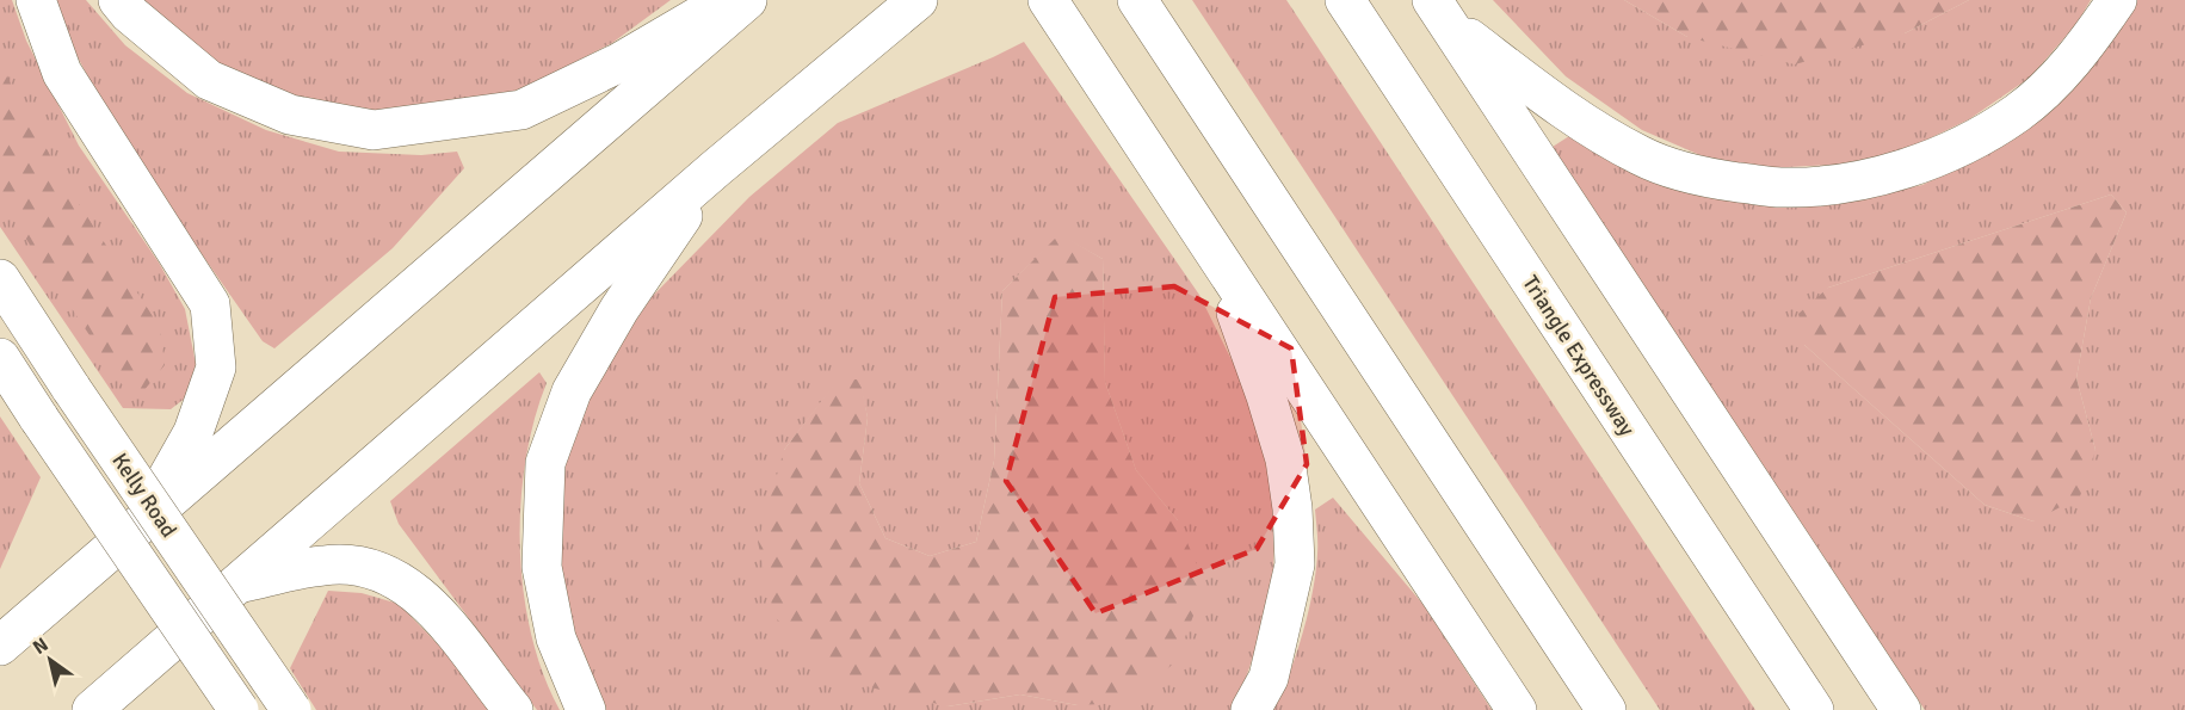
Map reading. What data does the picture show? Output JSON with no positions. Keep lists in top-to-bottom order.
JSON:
{
  "streets": {
    "main road": ["Triangle Expressway", "Kelly Road"]
  },
  "north": "top left"
}
